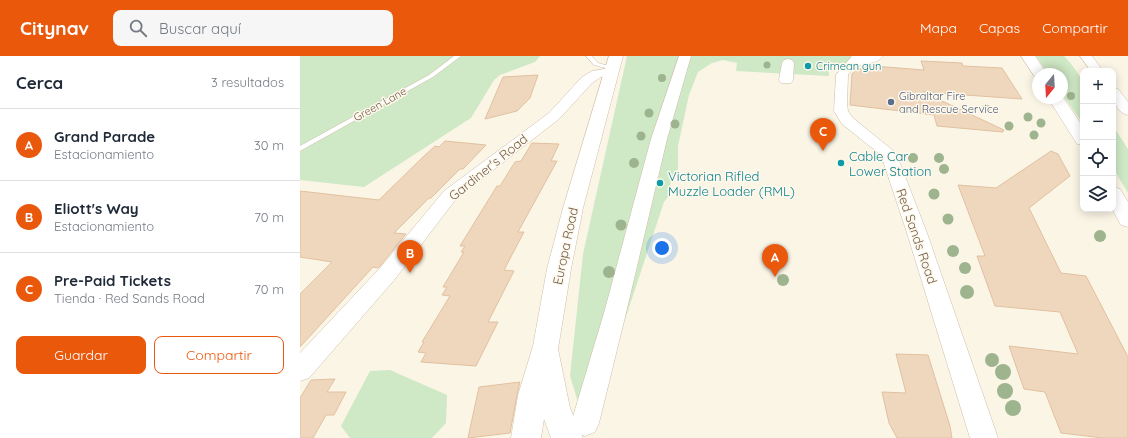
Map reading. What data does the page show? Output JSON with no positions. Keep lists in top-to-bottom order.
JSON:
{
  "streets": {
    "main road": ["Europa Road"],
    "street": ["Gardiner's Road", "Red Sands Road"],
    "lane": ["Green Lane"]
  },
  "crossings": [
    ["Gardiner's Road", "Europa Road"]
  ],
  "places": [
    "Crimean gun",
    "Gibraltar Fire and Rescue Service",
    "Cable Car Lower Station",
    "Victorian Rifled Muzzle Loader (RML)"
  ],
  "north": "bottom",
  "page": {
    "header": "Citynav",
    "search": "Buscar aquí",
    "nav": ["Mapa", "Capas", "Compartir"],
    "heading": ["Cerca", "3 resultados"],
    "map_buttons": ["+", "−"],
    "list": [
      {
        "mark": "A",
        "name": "Grand Parade",
        "note": "Estacionamiento",
        "value": "30 m"
      },
      {
        "mark": "B",
        "name": "Eliott's Way",
        "note": "Estacionamiento",
        "value": "70 m"
      },
      {
        "mark": "C",
        "name": "Pre-Paid Tickets",
        "note": "Tienda · Red Sands Road",
        "value": "70 m"
      }
    ],
    "pins": ["C", "B", "A"],
    "buttons": ["Guardar", "Compartir"]
  }
}
